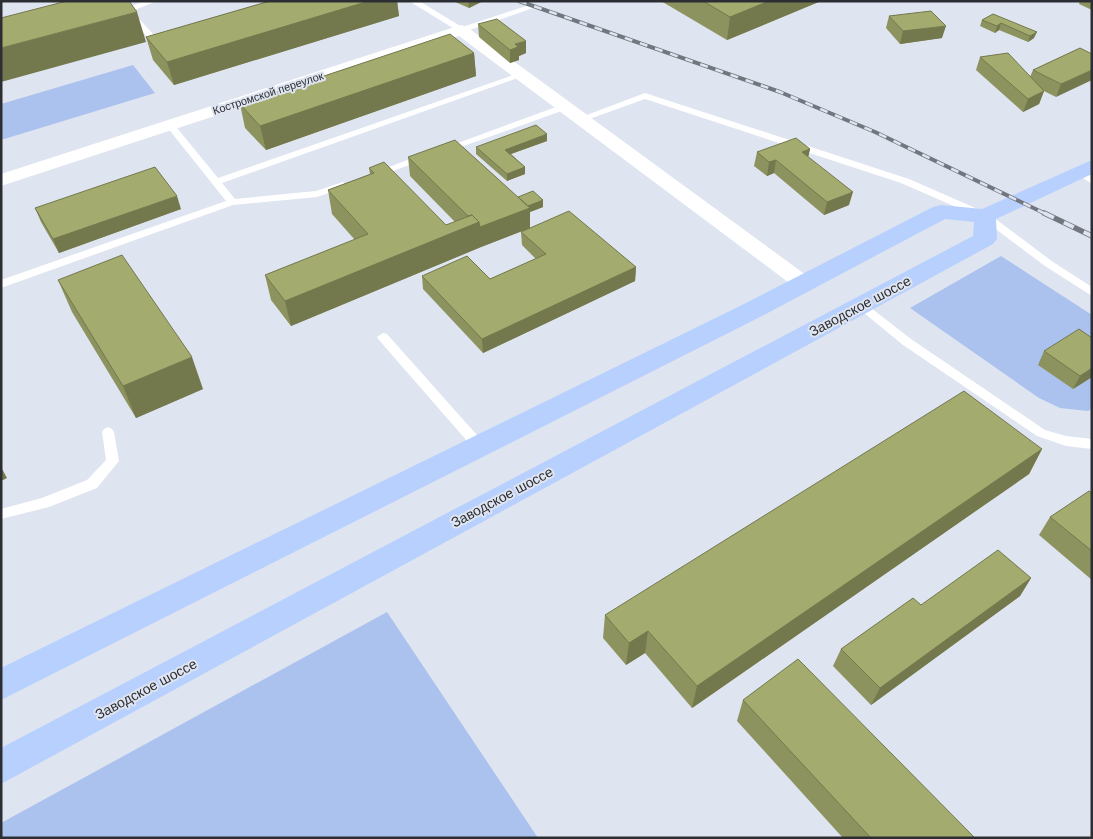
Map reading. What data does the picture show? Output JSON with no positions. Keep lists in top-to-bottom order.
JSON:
{
  "streets": {
    "main road": ["Заводское шоссе"],
    "street": ["Костромской переулок"]
  }
}
